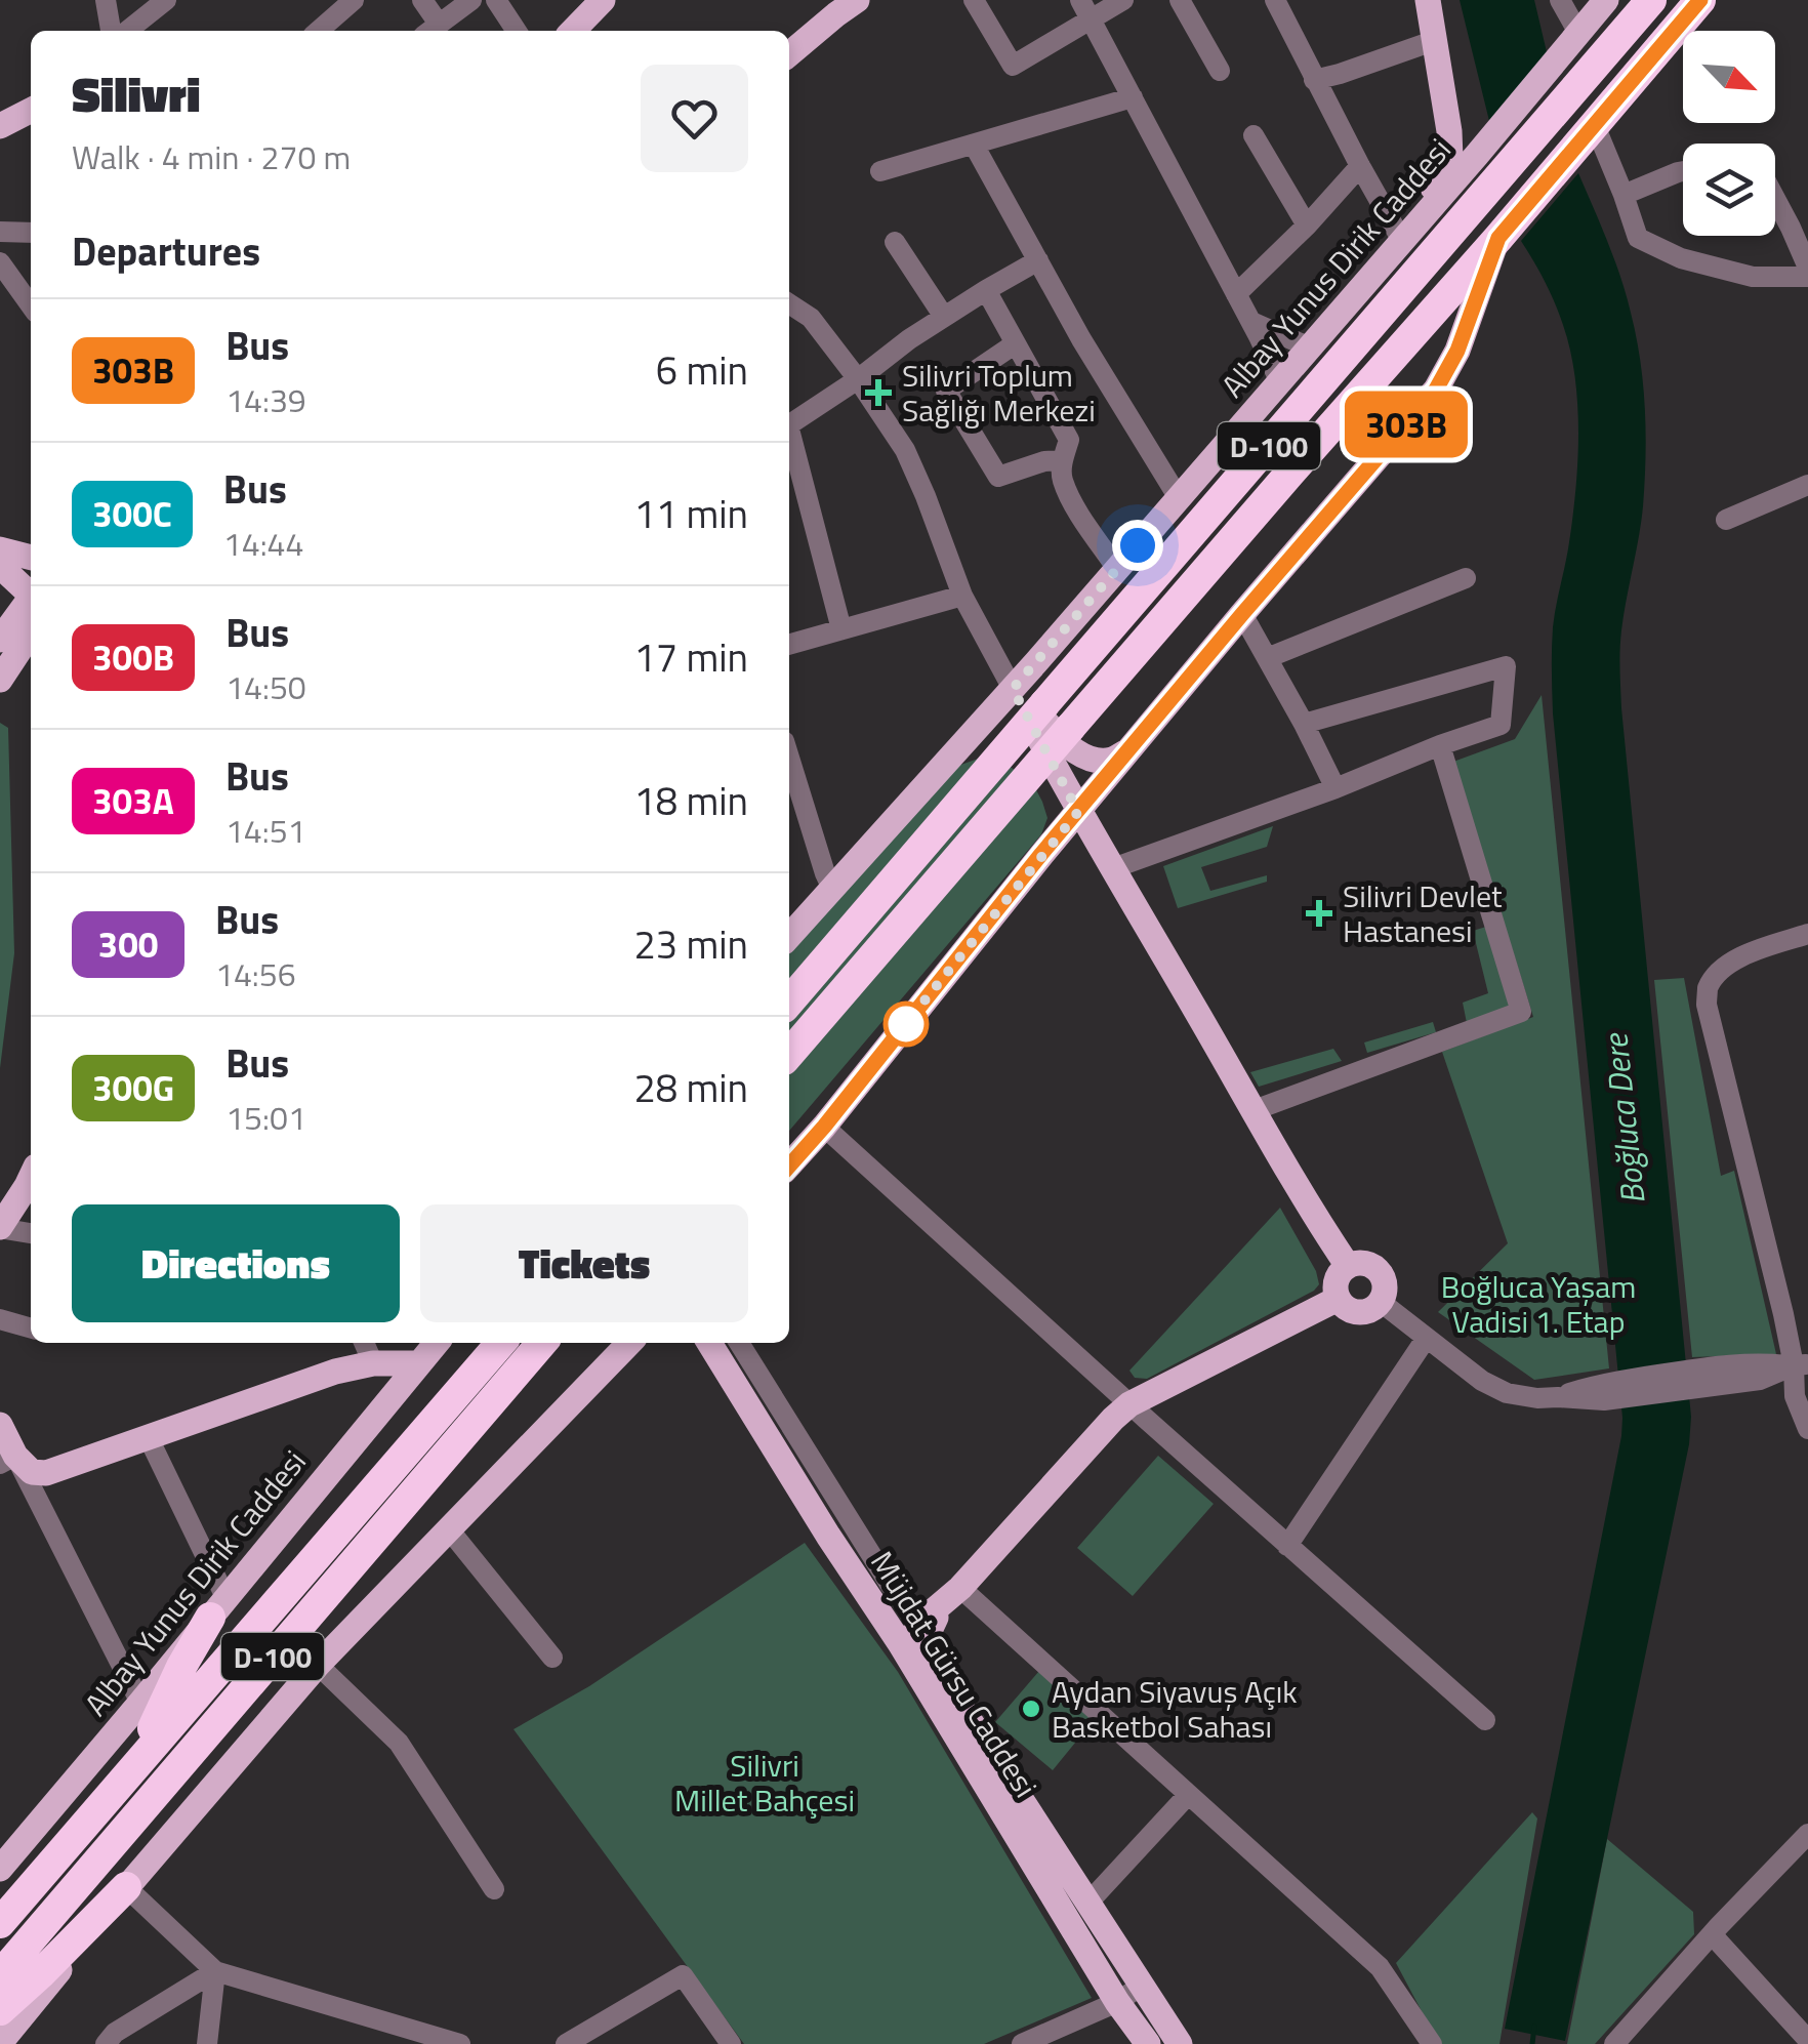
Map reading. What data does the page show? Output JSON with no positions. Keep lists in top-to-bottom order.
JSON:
{
  "streets": {
    "highway": ["D-100"],
    "main road": ["Albay Yunus Dirik Caddesi", "Müjdat Gürsu Caddesi"]
  },
  "water": ["Boğluca Dere"],
  "parks": ["Boğluca Yaşam Vadisi 1. Etap", "Silivri Millet Bahçesi"],
  "places": {
    "health": ["Silivri Toplum Sağlığı Merkezi", "Silivri Devlet Hastanesi"],
    "other": ["Aydan Siyavuş Açık Basketbol Sahası"]
  },
  "lines": ["bus line 303B"],
  "north": "bottom right",
  "page": {
    "on_map": "303B",
    "heading": [
      ["Silivri", "Walk · 4 min · 270 m"],
      "Departures"
    ],
    "list": [
      {
        "mark": "303B",
        "name": "Bus",
        "note": "14:39",
        "value": "6 min"
      },
      {
        "mark": "300C",
        "name": "Bus",
        "note": "14:44",
        "value": "11 min"
      },
      {
        "mark": "300B",
        "name": "Bus",
        "note": "14:50",
        "value": "17 min"
      },
      {
        "mark": "303A",
        "name": "Bus",
        "note": "14:51",
        "value": "18 min"
      },
      {
        "mark": "300",
        "name": "Bus",
        "note": "14:56",
        "value": "23 min"
      },
      {
        "mark": "300G",
        "name": "Bus",
        "note": "15:01",
        "value": "28 min"
      }
    ],
    "buttons": ["Directions", "Tickets"]
  }
}
